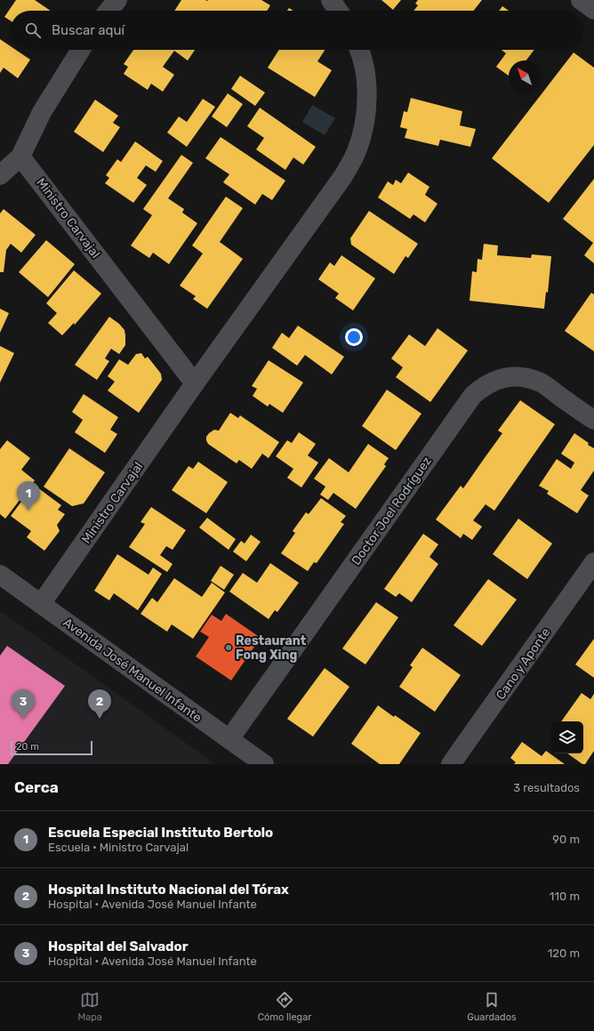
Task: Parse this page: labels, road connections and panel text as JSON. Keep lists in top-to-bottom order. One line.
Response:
{"streets":{"street":["Ministro Carvajal","Doctor Joel Rodríguez","Cano y Aponte","Avenida José Manuel Infante"]},"crossings":[["Ministro Carvajal","Avenida José Manuel Infante"],["Doctor Joel Rodríguez","Avenida José Manuel Infante"]],"places":["Restaurant Fong Xing"],"scale_bar":"20 m","north":"top left","page":{"search":"Buscar aquí","pins":["1","2","3"],"scale":"20 m","heading":["Cerca","3 resultados"],"list":[{"mark":"1","name":"Escuela Especial Instituto Bertolo","note":"Escuela · Ministro Carvajal","value":"90 m"},{"mark":"2","name":"Hospital Instituto Nacional del Tórax","note":"Hospital · Avenida José Manuel Infante","value":"110 m"},{"mark":"3","name":"Hospital del Salvador","note":"Hospital · Avenida José Manuel Infante","value":"120 m"}],"nav":["Mapa","Cómo llegar","Guardados"]}}
